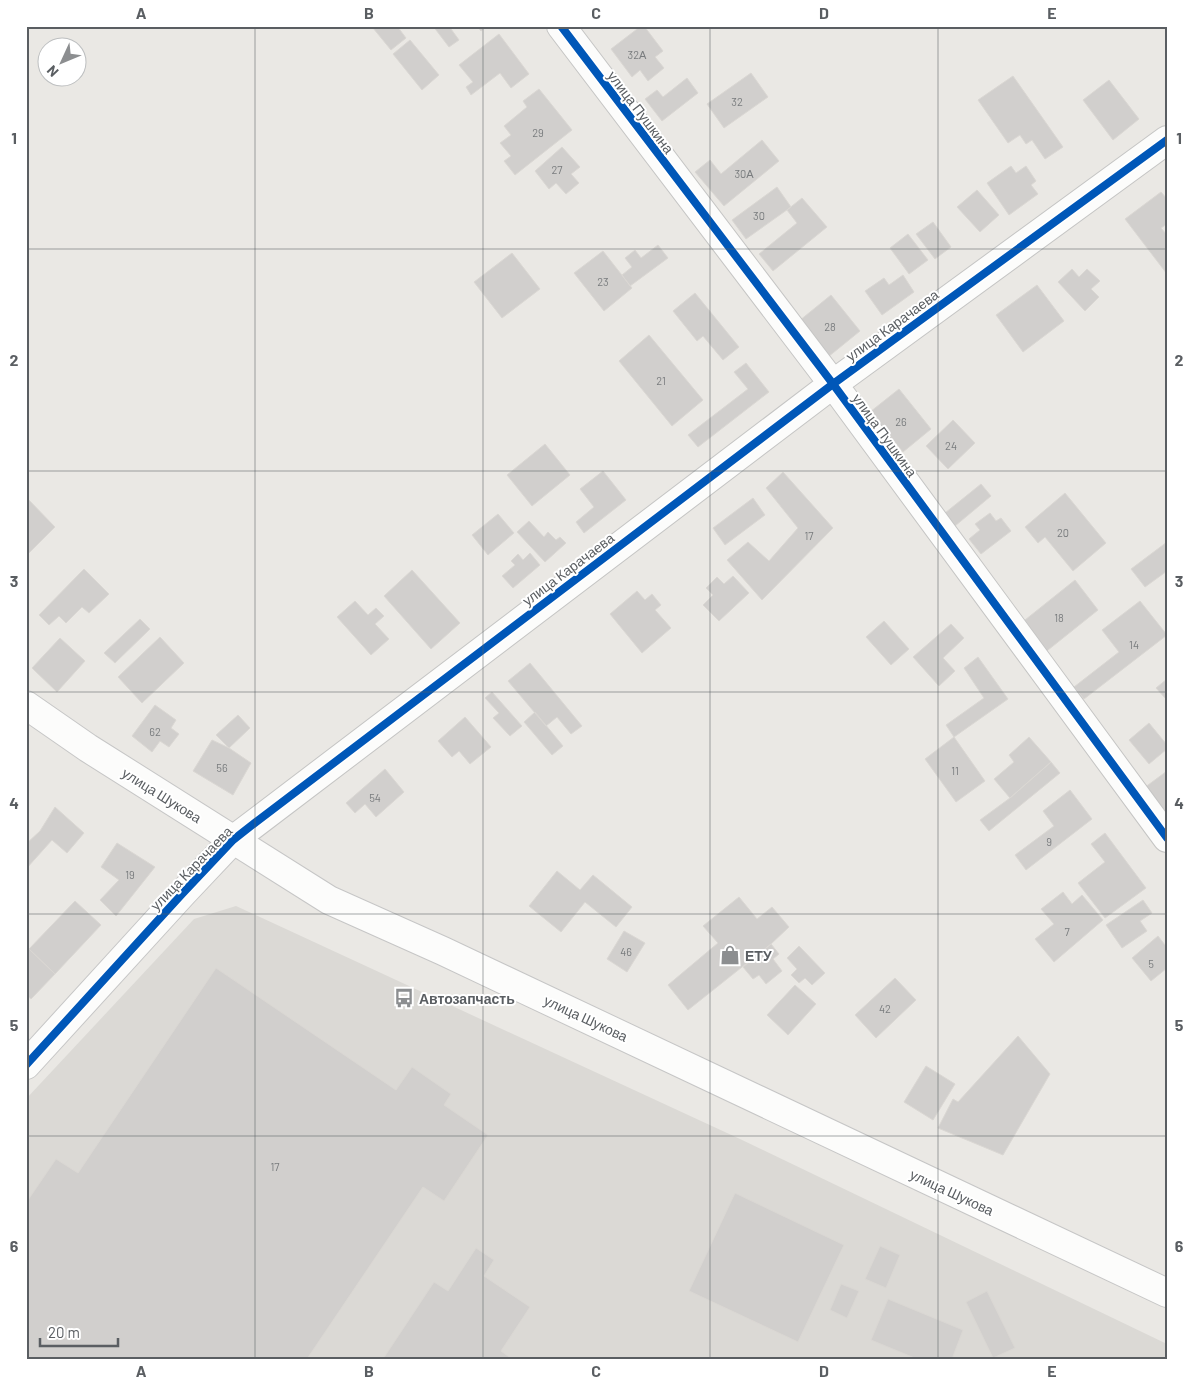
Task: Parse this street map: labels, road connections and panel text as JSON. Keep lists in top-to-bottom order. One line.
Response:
{"streets":{"street":["улица Пушкина","улица Карачаева","улица Шукова"]},"crossings":[["улица Пушкина","улица Карачаева"],["улица Карачаева","улица Шукова"]],"places":{"shop":["ЕТУ"],"bus stop":["Автозапчасть"]},"house_numbers":["32А","32","29","27","30А","30","23","28","21","26","24","20","17","18","14","62","56","11","54","9","19","7","46","5","42","17"],"scale_bar":"20 m","north":"bottom left","grid":{"columns":["A","B","C","D","E"],"rows":["1","2","3","4","5","6"]}}
